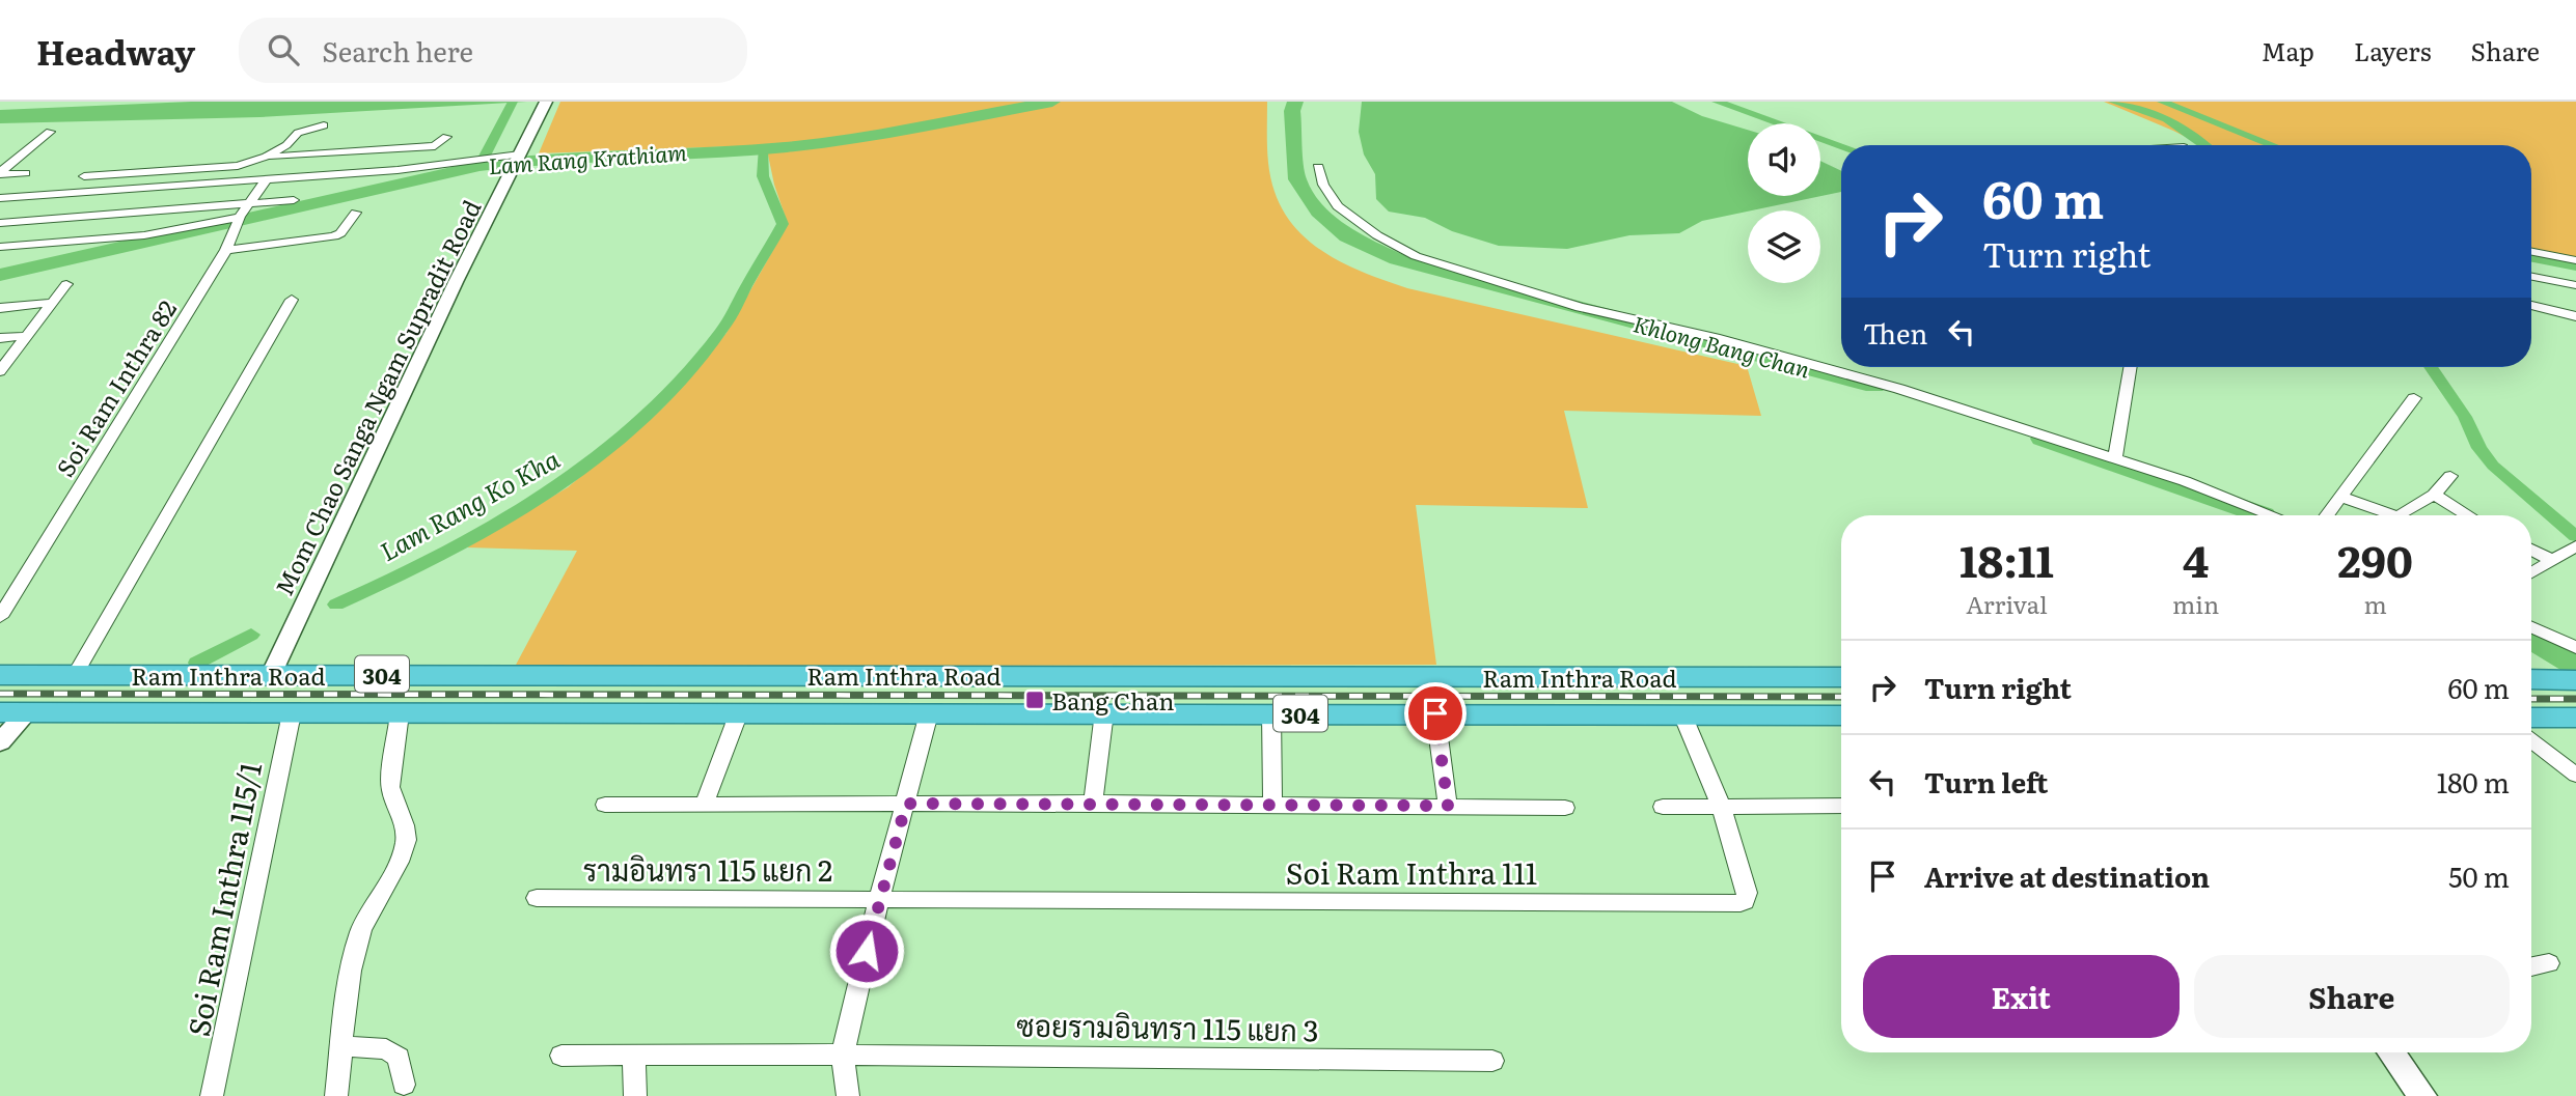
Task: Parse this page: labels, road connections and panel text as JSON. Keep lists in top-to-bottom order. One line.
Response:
{"streets":{"highway":["304","Ram Inthra Road"],"street":["Soi Ram Inthra 82","Mom Chao Sanga Ngam Supradit Road","รามอินทรา 115 แยก 2","Soi Ram Inthra 111","Soi Ram Inthra 115/1","ซอยรามอินทรา 115 แยก 3"]},"crossings":[["Mom Chao Sanga Ngam Supradit Road","Ram Inthra Road"],["Ram Inthra Road","Soi Ram Inthra 111"],["Ram Inthra Road","Soi Ram Inthra 115/1"],["รามอินทรา 115 แยก 2","Soi Ram Inthra 111"]],"water":["Lam Rang Krathiam","Khlong Bang Chan","Lam Rang Ko Kha"],"places":{"transit":["Bang Chan"]},"page":{"header":"Headway","search":"Search here","nav":["Map","Layers","Share"],"turn":["60 m","Turn right"],"then":"Then","eta":["18:11","Arrival","4","min","290","m"],"list":[{"name":"Turn right","value":"60 m"},{"name":"Turn left","value":"180 m"},{"name":"Arrive at destination","value":"50 m"}],"buttons":["Exit","Share"]}}
